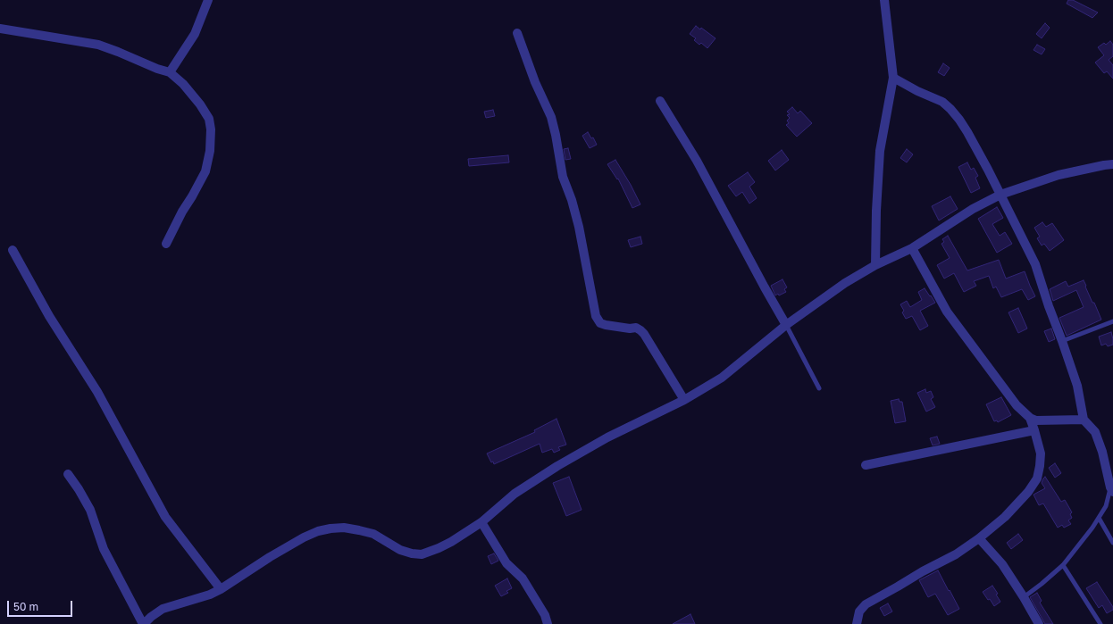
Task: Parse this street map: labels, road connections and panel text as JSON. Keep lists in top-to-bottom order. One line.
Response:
{"scale_bar":"50 m"}
